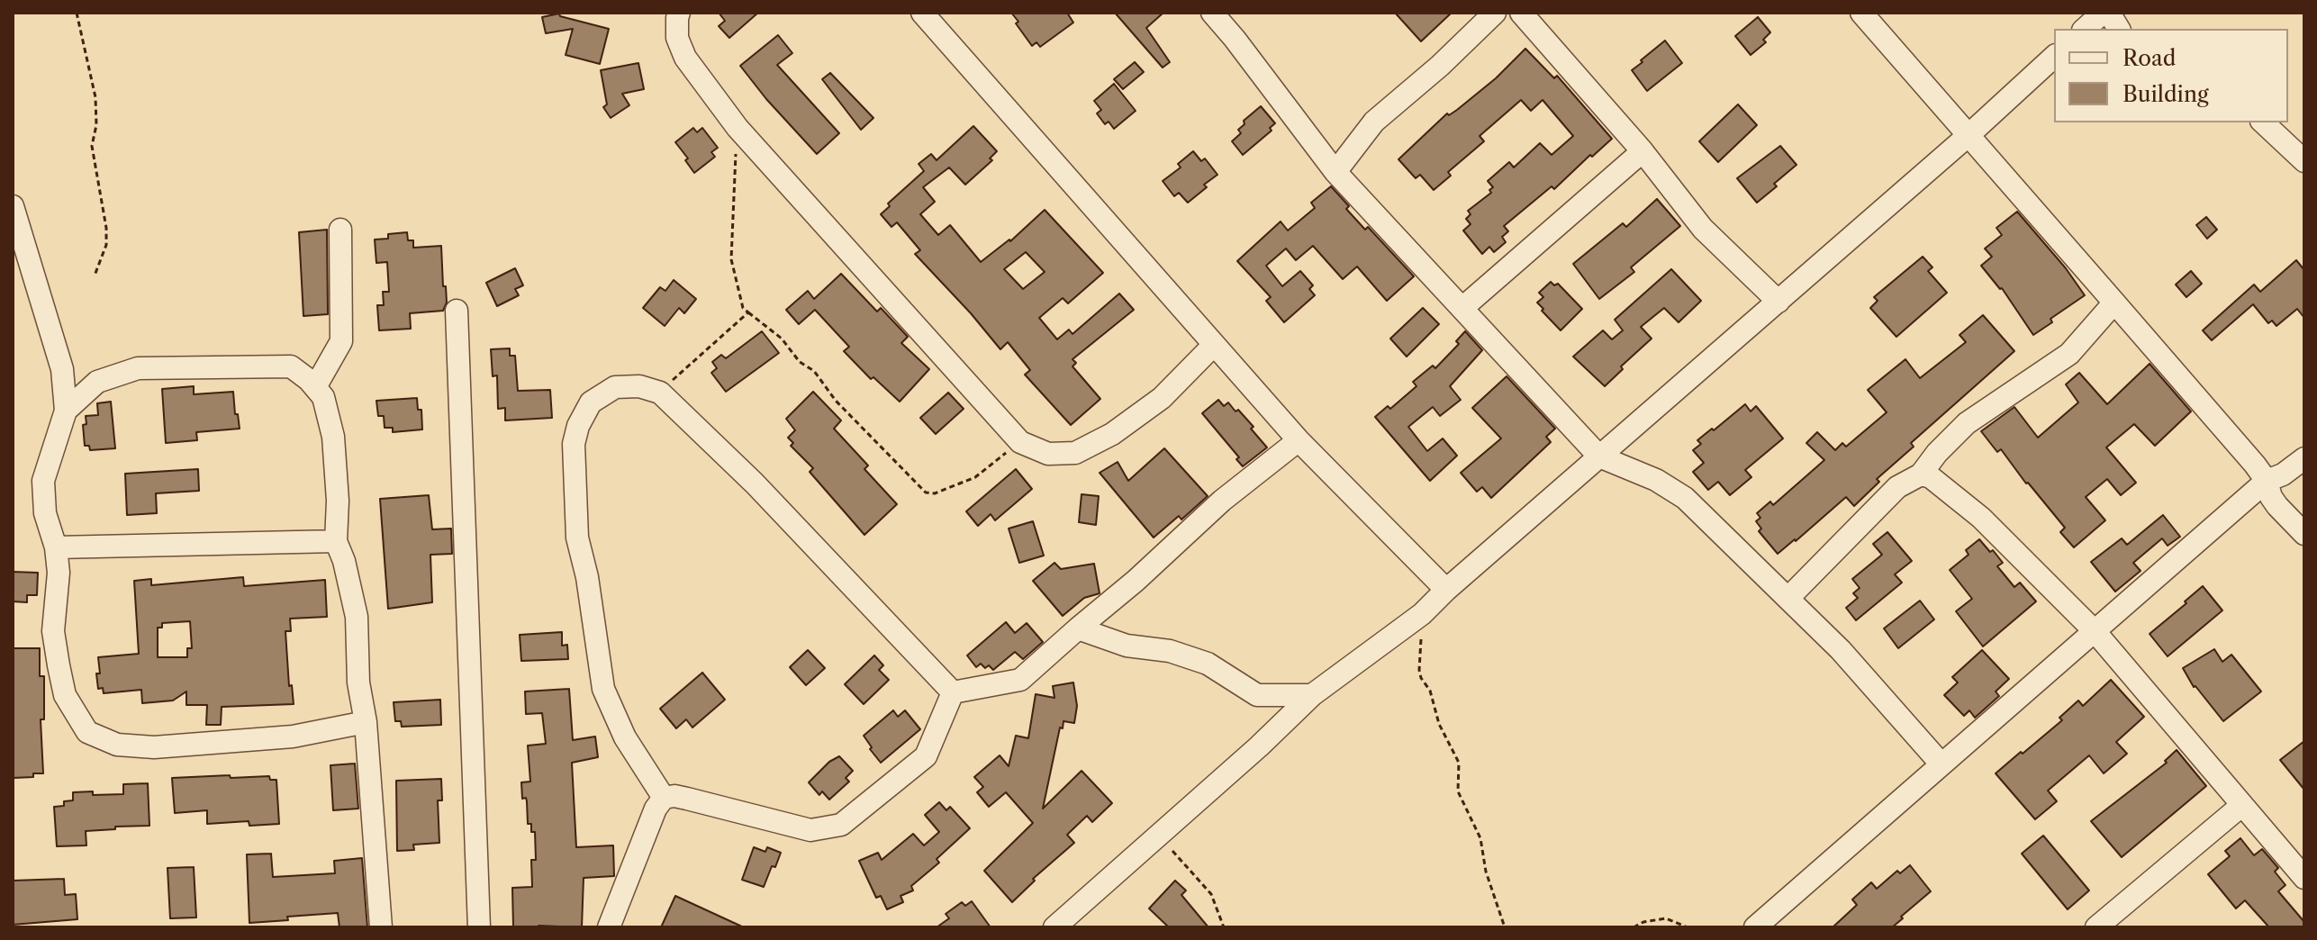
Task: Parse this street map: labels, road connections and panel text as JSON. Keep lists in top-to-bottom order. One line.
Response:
{"legend":["Road","Building"]}
